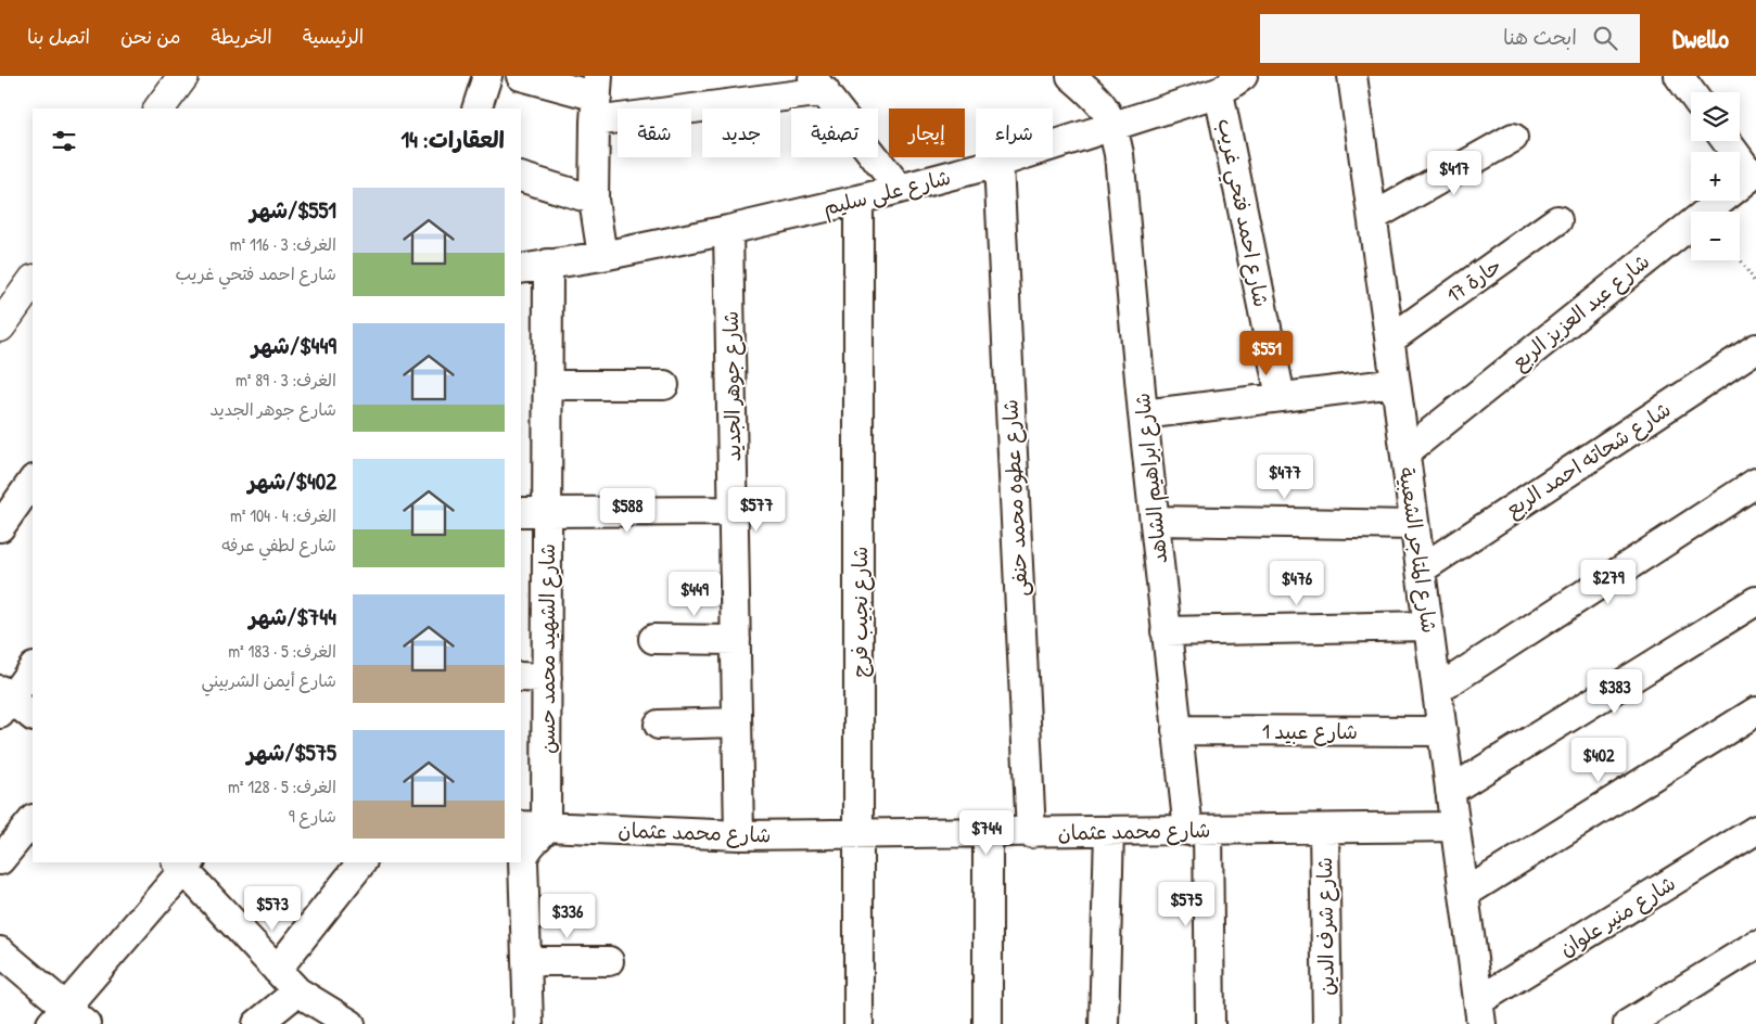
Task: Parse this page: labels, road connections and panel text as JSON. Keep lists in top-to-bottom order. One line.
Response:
{"streets":{"street":["شارع على سليم","شارع احمد فتحي غريب","حارة 17","شارع عبد العزيز الربع","شارع جوهر الجديد","شارع شحاته احمد الربع","شارع ابراهيم الشاهد","شارع عطوه محمد حنفى","شارع المتاجر الشعبية","شارع نجيب فرج","شارع الشهيد محمد حسن","شارع عبيد 1","شارع محمد عثمان","شارع منير علوان","شارع شرف الدين"]},"crossings":[["شارع على سليم","شارع احمد فتحي غريب"],["شارع على سليم","شارع جوهر الجديد"],["شارع على سليم","شارع ابراهيم الشاهد"],["شارع على سليم","شارع عطوه محمد حنفى"],["شارع على سليم","شارع نجيب فرج"],["شارع على سليم","شارع الشهيد محمد حسن"],["حارة 17","شارع المتاجر الشعبية"],["شارع عبد العزيز الربع","شارع المتاجر الشعبية"],["شارع جوهر الجديد","شارع محمد عثمان"],["شارع شحاته احمد الربع","شارع المتاجر الشعبية"],["شارع ابراهيم الشاهد","شارع عبيد 1"],["شارع ابراهيم الشاهد","شارع محمد عثمان"],["شارع عطوه محمد حنفى","شارع محمد عثمان"],["شارع المتاجر الشعبية","شارع عبيد 1"],["شارع المتاجر الشعبية","شارع محمد عثمان"],["شارع المتاجر الشعبية","شارع منير علوان"],["شارع نجيب فرج","شارع محمد عثمان"],["شارع الشهيد محمد حسن","شارع محمد عثمان"],["شارع محمد عثمان","شارع شرف الدين"]],"page":{"header":"Dwello","search":"ابحث هنا","nav":["الرئيسية","الخريطة","من نحن","اتصل بنا"],"map_buttons":["+","−"],"chip":["شراء","إيجار","تصفية","جديد","شقة"],"heading":"العقارات: 14","price":["$417","$551","$477","$577","$588","$279","$476","$449","$383","$402","$744","$575","$573","$336"],"list":[{"name":"$551/شهر","note":"الغرف: 3 · 116 m² · شارع احمد فتحي غريب"},{"name":"$449/شهر","note":"الغرف: 3 · 89 m² · شارع جوهر الجديد"},{"name":"$402/شهر","note":"الغرف: 4 · 104 m² · شارع لطفي عرفه"},{"name":"$744/شهر","note":"الغرف: 5 · 183 m² · شارع أيمن الشربيني"},{"name":"$575/شهر","note":"الغرف: 5 · 128 m² · شارع 9"}]}}
